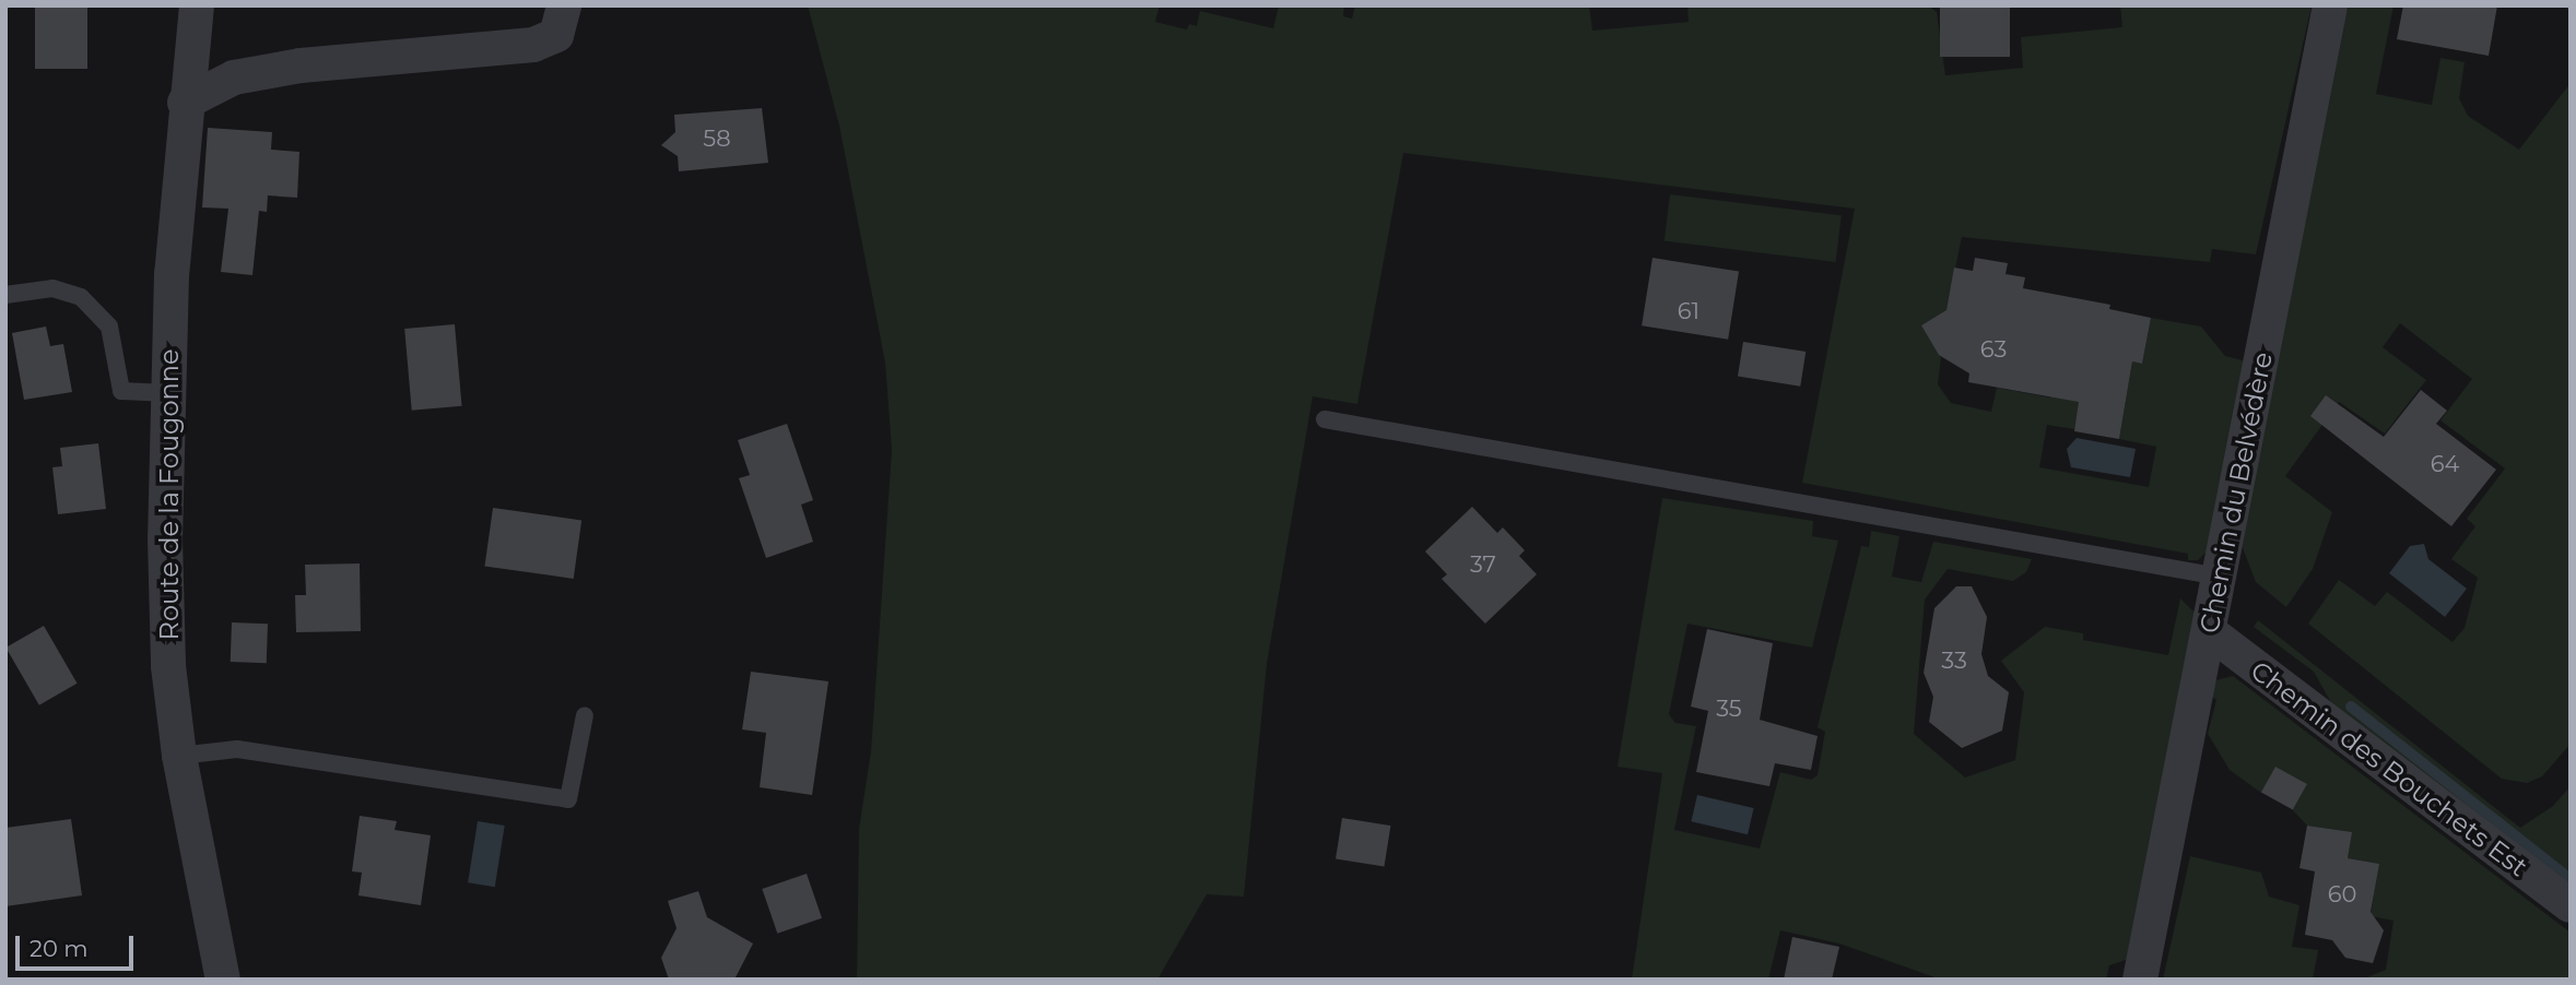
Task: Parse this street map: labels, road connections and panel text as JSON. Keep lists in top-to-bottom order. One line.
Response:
{"streets":{"street":["Chemin du Belvédère","Route de la Fougonne","Chemin des Bouchets Est"]},"crossings":[["Chemin du Belvédère","Chemin des Bouchets Est"]],"house_numbers":["58","61","63","64","37","33","35","60"],"scale_bar":"20 m"}
